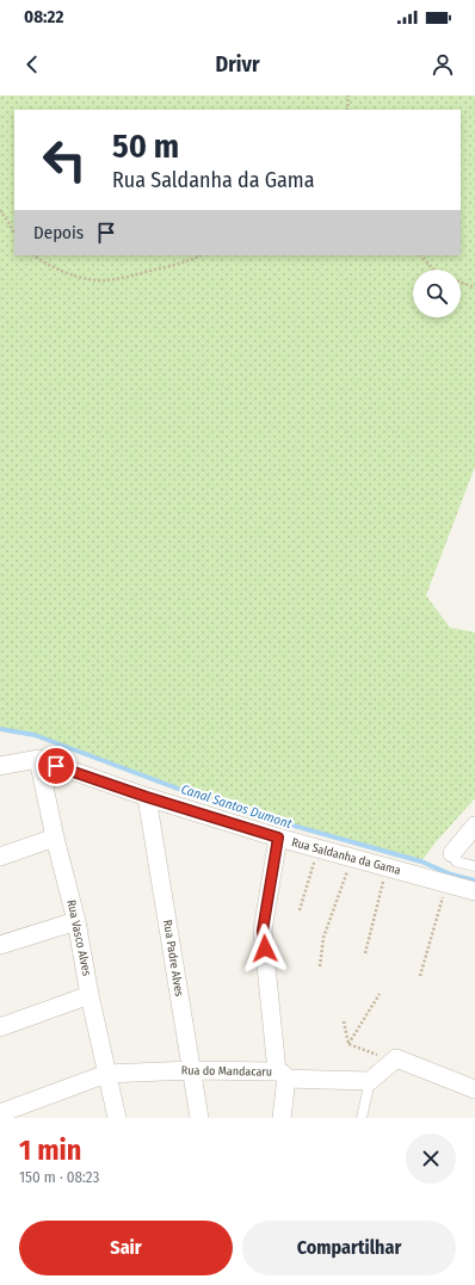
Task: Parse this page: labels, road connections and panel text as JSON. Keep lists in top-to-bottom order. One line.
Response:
{"streets":{"street":["Rua Saldanha da Gama","Rua Vasco Alves","Rua Padre Alves","Rua do Mandacaru"]},"crossings":[["Rua Saldanha da Gama","Rua Vasco Alves"],["Rua Saldanha da Gama","Rua Padre Alves"],["Rua Vasco Alves","Rua do Mandacaru"],["Rua Padre Alves","Rua do Mandacaru"]],"water":["Canal Santos Dumont"],"page":{"status":"08:22","header":"Drivr","turn":["50 m","Rua Saldanha da Gama"],"then":"Depois","heading":["1 min","150 m · 08:23"],"buttons":["Sair","Compartilhar"]}}
